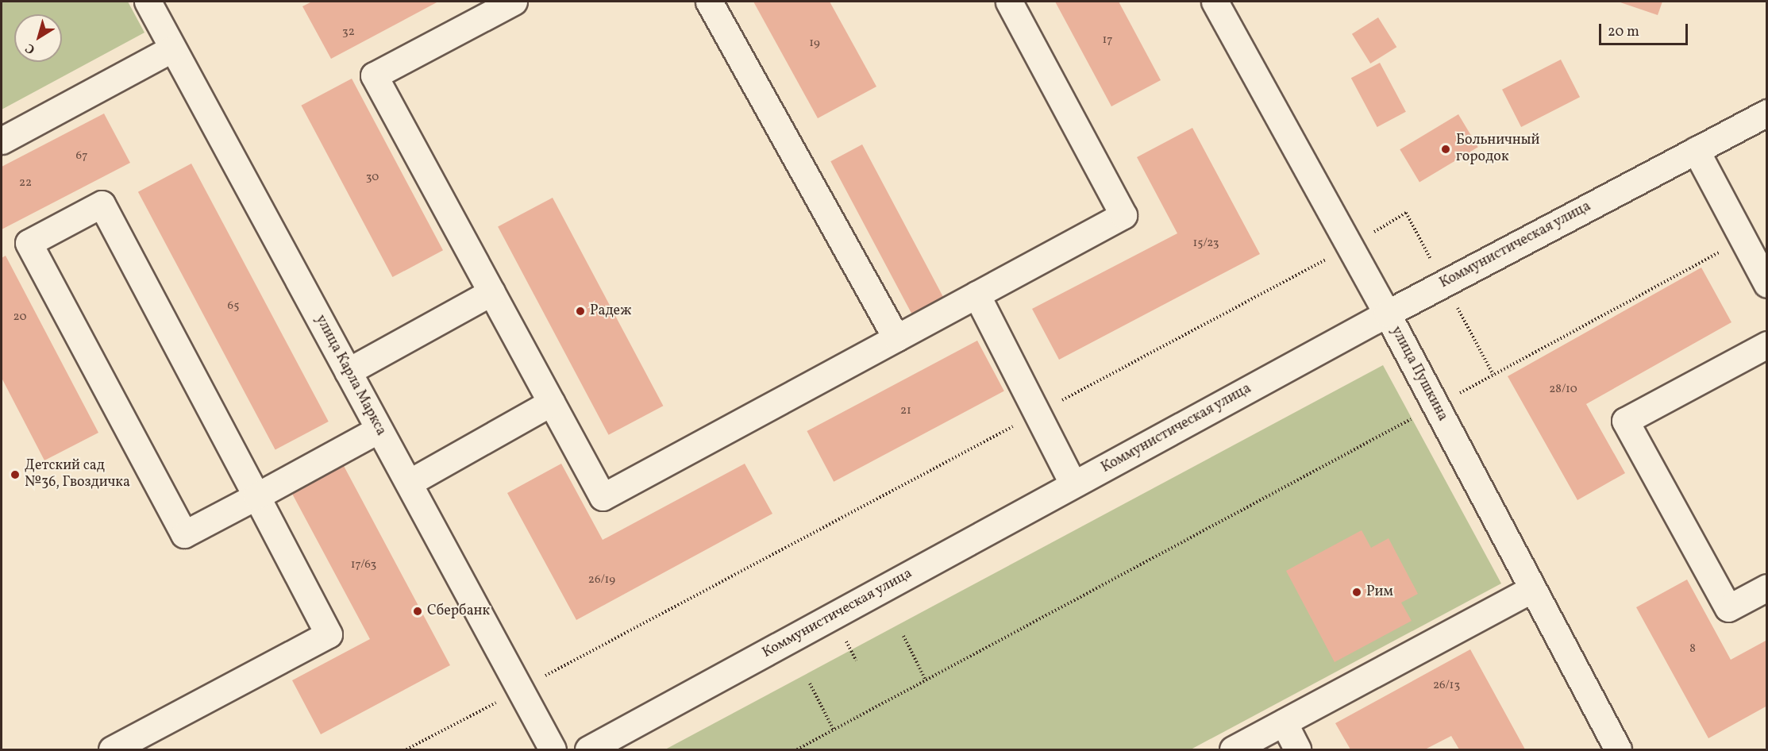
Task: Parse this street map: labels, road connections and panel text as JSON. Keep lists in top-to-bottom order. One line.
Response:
{"streets":{"street":["Коммунистическая улица","улица Пушкина","улица Карла Маркса"]},"crossings":[["Коммунистическая улица","улица Пушкина"]],"places":["Больничный городок","Радеж","Детский сад №36, Гвоздичка","Рим","Сбербанк"],"house_numbers":["32","17","19","67","30","22","15/23","65","20","28/10","21","17/63","26/19","8","26/13"],"scale_bar":"20 m","north":"bottom left"}
